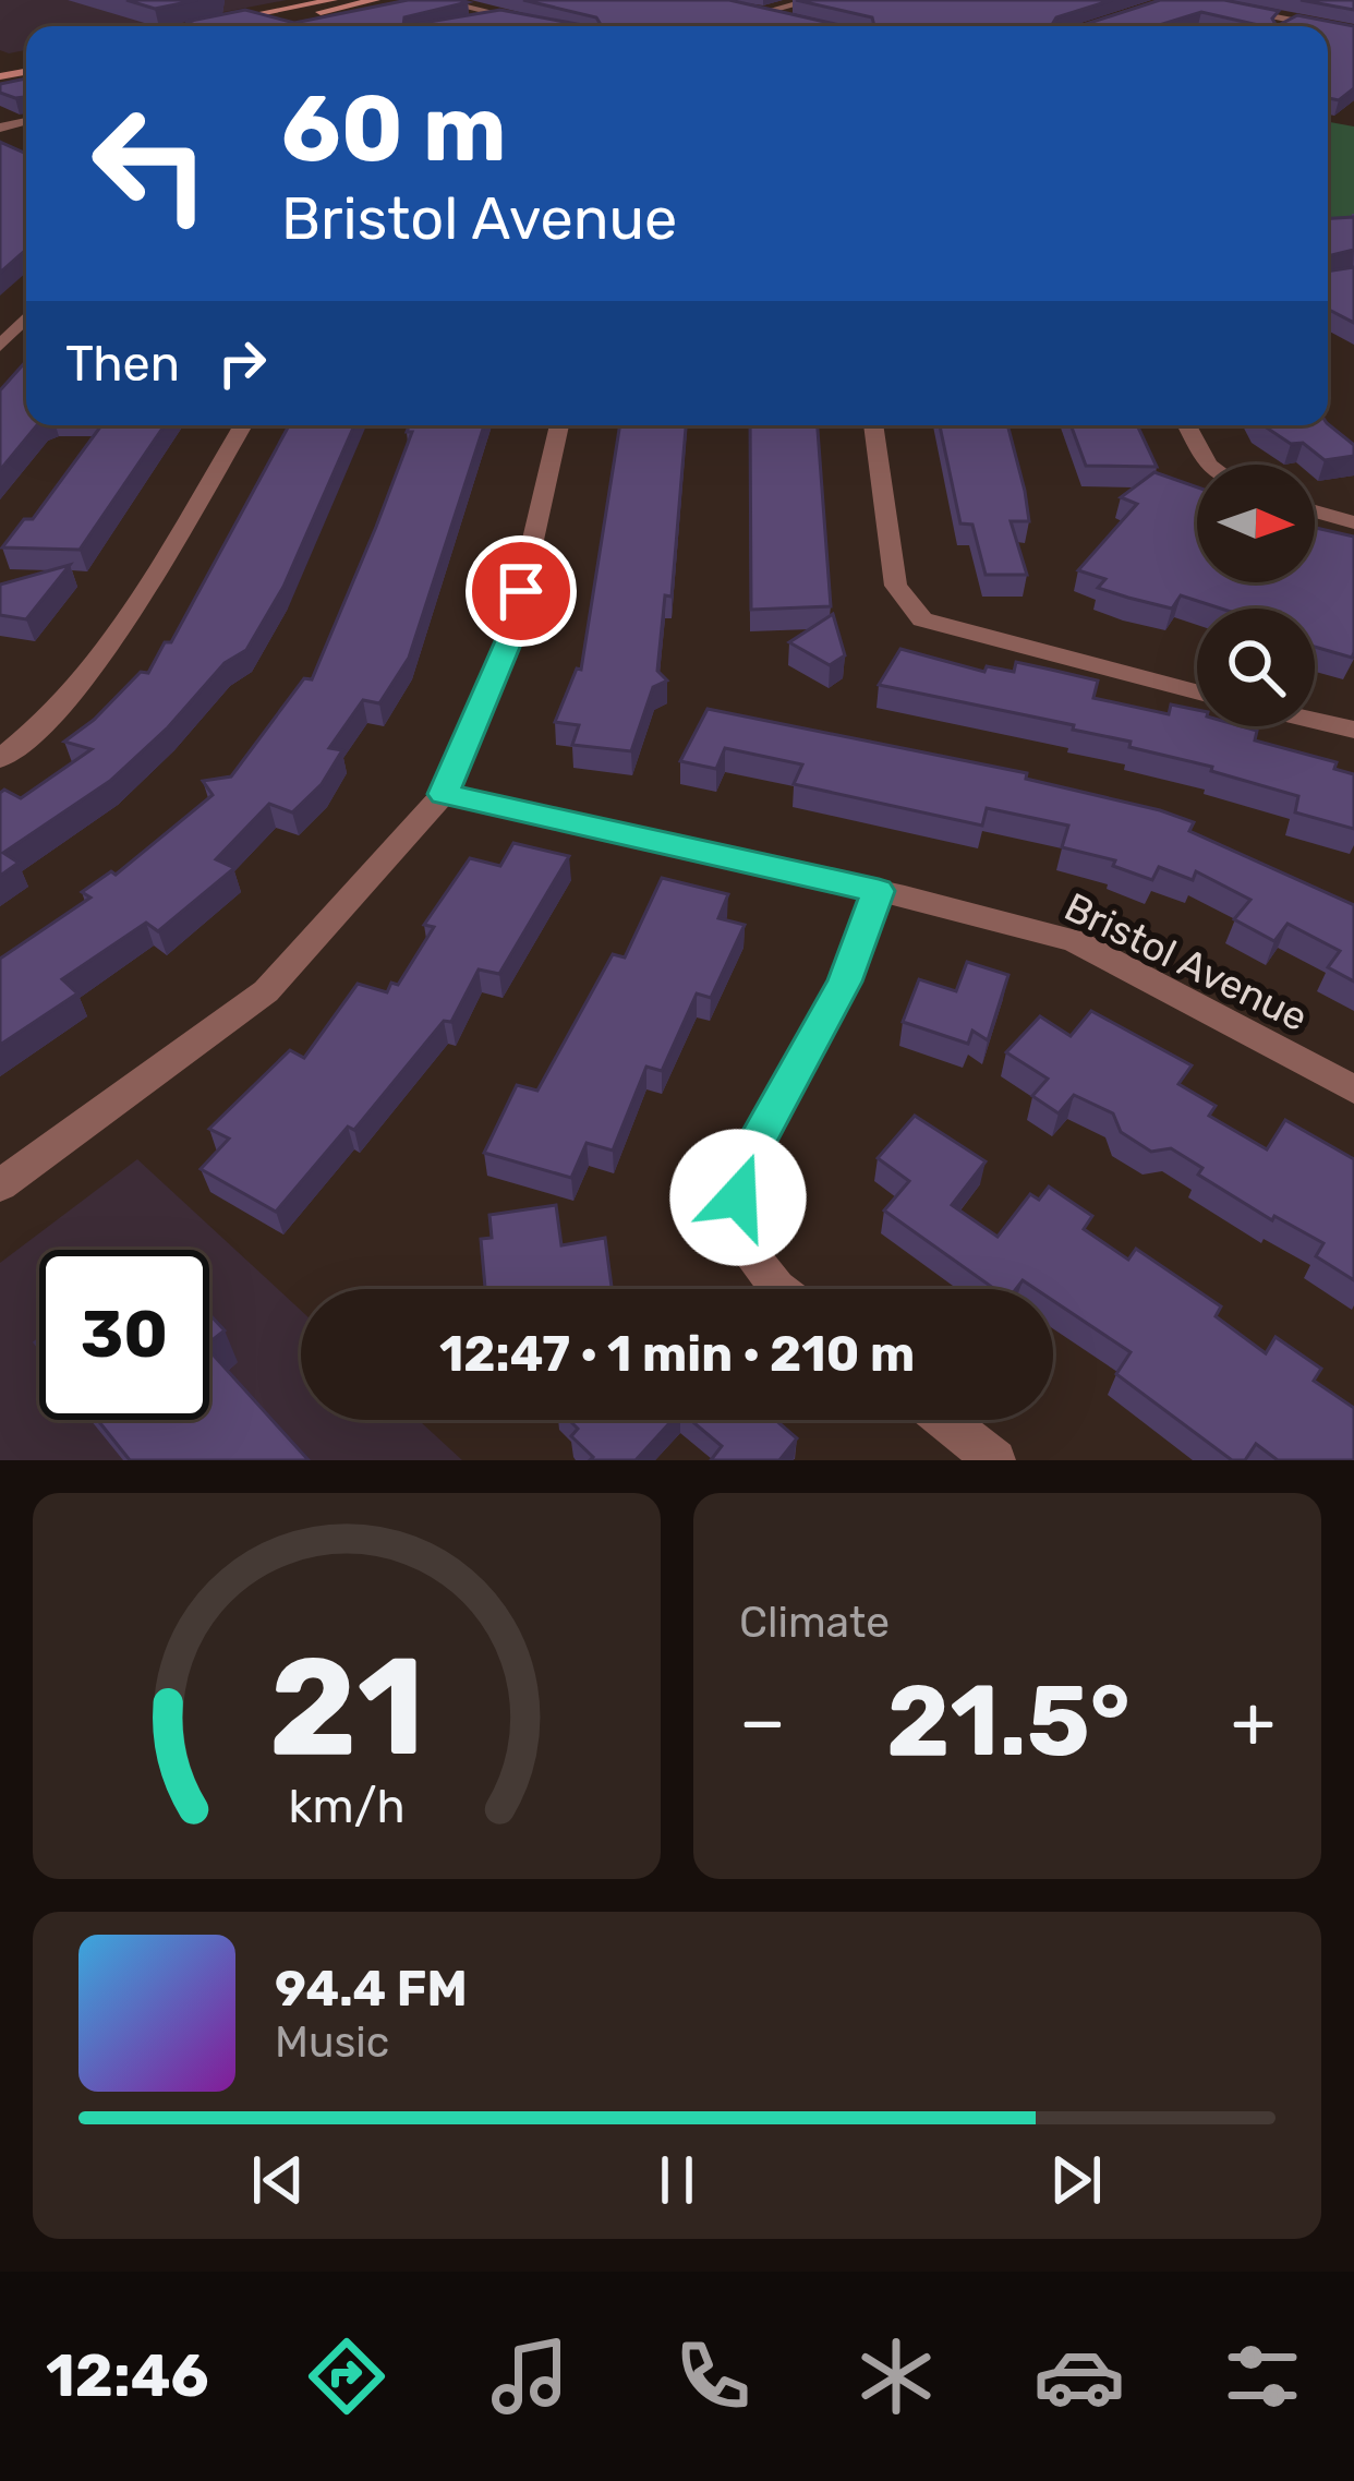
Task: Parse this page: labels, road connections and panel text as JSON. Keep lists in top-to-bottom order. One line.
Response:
{"streets":{"street":["Bristol Avenue"]},"north":"right","page":{"turn":["60 m","Bristol Avenue"],"then":"Then","limit":"30","trip":"12:47 · 1 min · 210 m","tile":"Climate","heat":["−","21.5°","+"],"song":["94.4 FM","Music"],"tabs":"12:46","gauge":["21","km/h"]}}
